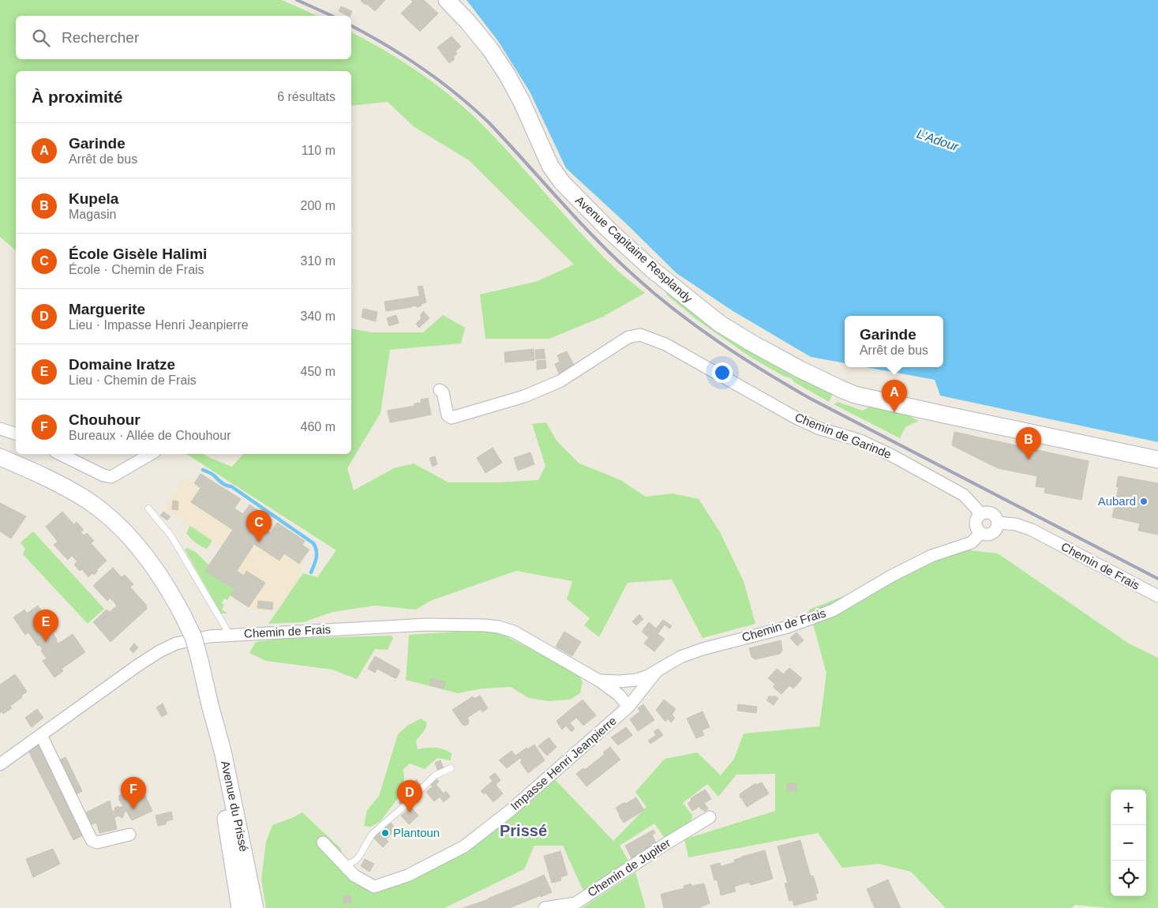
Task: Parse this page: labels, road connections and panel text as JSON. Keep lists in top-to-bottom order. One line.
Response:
{"streets":{"main road":["Avenue Capitaine Resplandy","Avenue du Prissé"],"street":["Chemin de Garinde","Chemin de Frais","Impasse Henri Jeanpierre","Chemin de Jupiter"]},"crossings":[["Chemin de Garinde","Chemin de Frais"],["Chemin de Frais","Impasse Henri Jeanpierre"]],"districts":["Prissé"],"water":["L'Adour"],"places":["Aubard","Plantoun"],"page":{"search":"Rechercher","heading":["À proximité","6 résultats"],"list":[{"mark":"A","name":"Garinde","note":"Arrêt de bus","value":"110 m"},{"mark":"B","name":"Kupela","note":"Magasin","value":"200 m"},{"mark":"C","name":"École Gisèle Halimi","note":"École · Chemin de Frais","value":"310 m"},{"mark":"D","name":"Marguerite","note":"Lieu · Impasse Henri Jeanpierre","value":"340 m"},{"mark":"E","name":"Domaine Iratze","note":"Lieu · Chemin de Frais","value":"450 m"},{"mark":"F","name":"Chouhour","note":"Bureaux · Allée de Chouhour","value":"460 m"}],"popup":["Garinde","Arrêt de bus"],"pins":["A","B","C","E","F","D"],"map_buttons":["+","−"]}}
